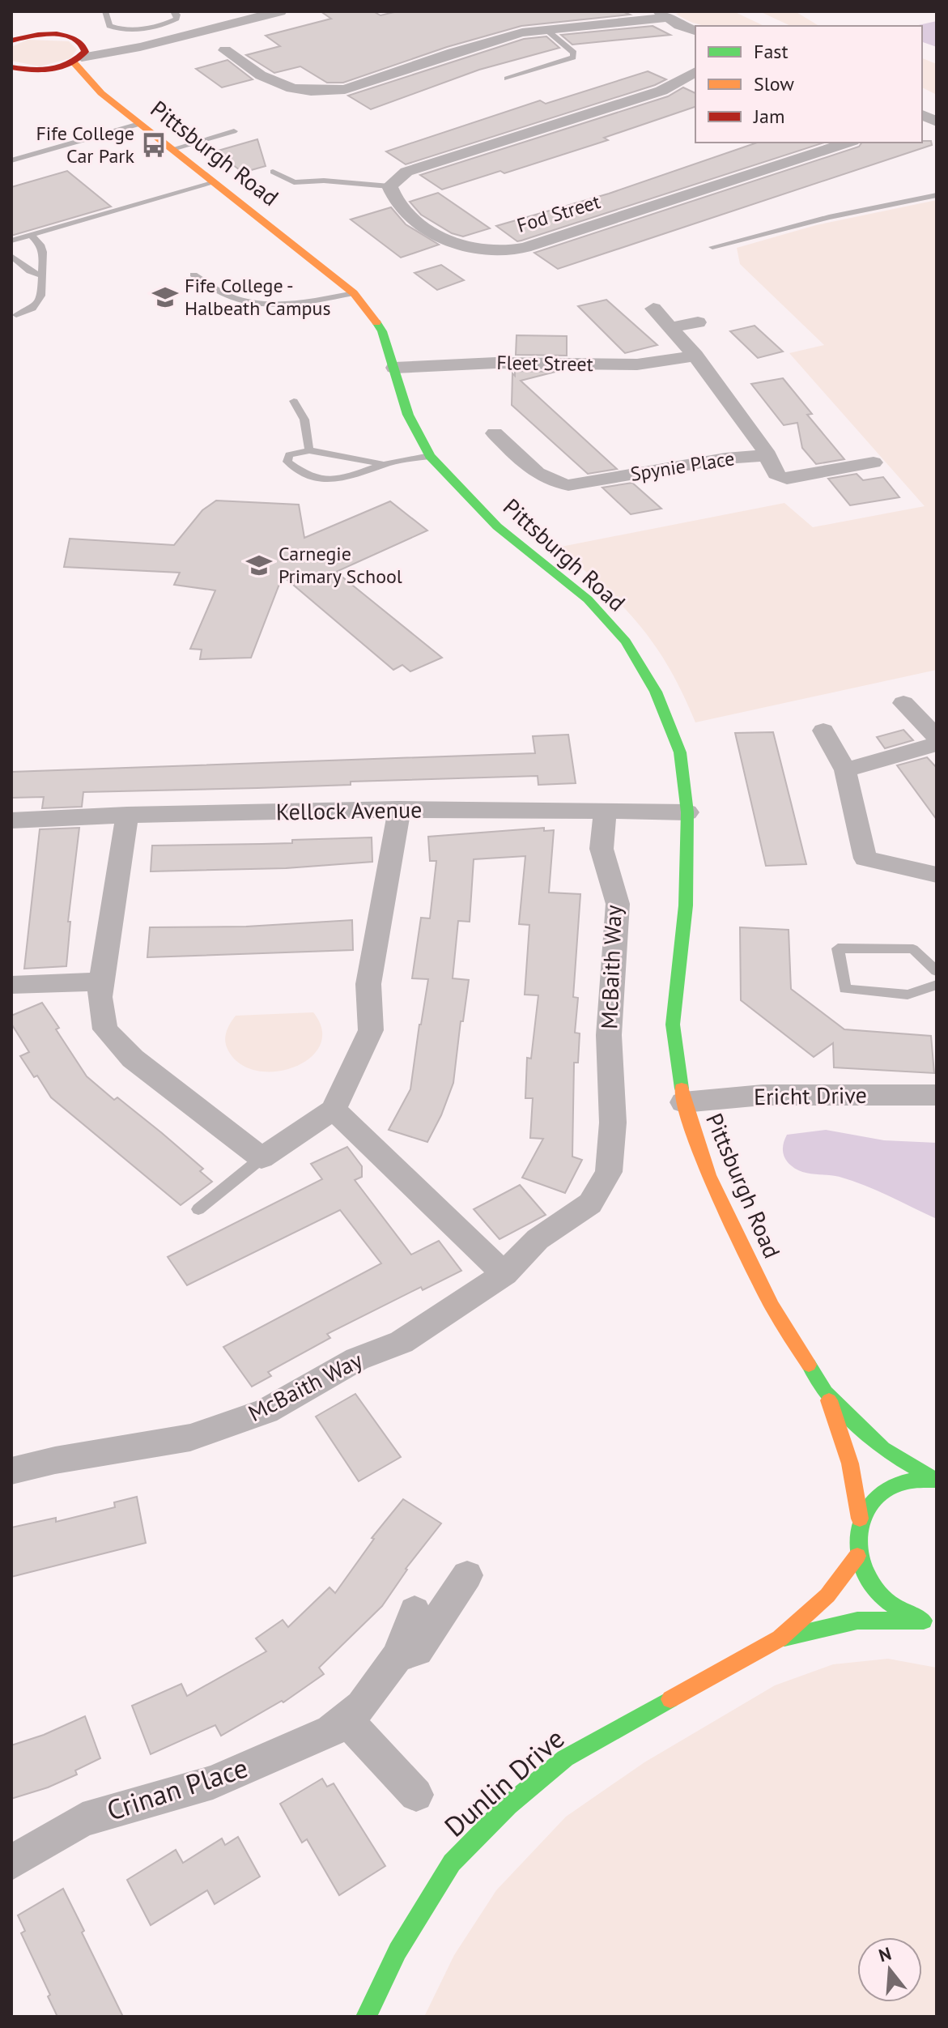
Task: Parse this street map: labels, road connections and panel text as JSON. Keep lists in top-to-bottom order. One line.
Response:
{"streets":{"street":["Pittsburgh Road","Fod Street","Fleet Street","Spynie Place","Kellock Avenue","McBaith Way","Ericht Drive","Dunlin Drive","Crinan Place"]},"crossings":[["Pittsburgh Road","Fleet Street"],["Pittsburgh Road","Kellock Avenue"],["Pittsburgh Road","Ericht Drive"],["Pittsburgh Road","Dunlin Drive"],["Kellock Avenue","McBaith Way"]],"places":{"bus stop":["Fife College Car Park"],"school or university":["Fife College - Halbeath Campus","Carnegie Primary School"]},"legend":["Fast","Slow","Jam"],"north":"top"}
